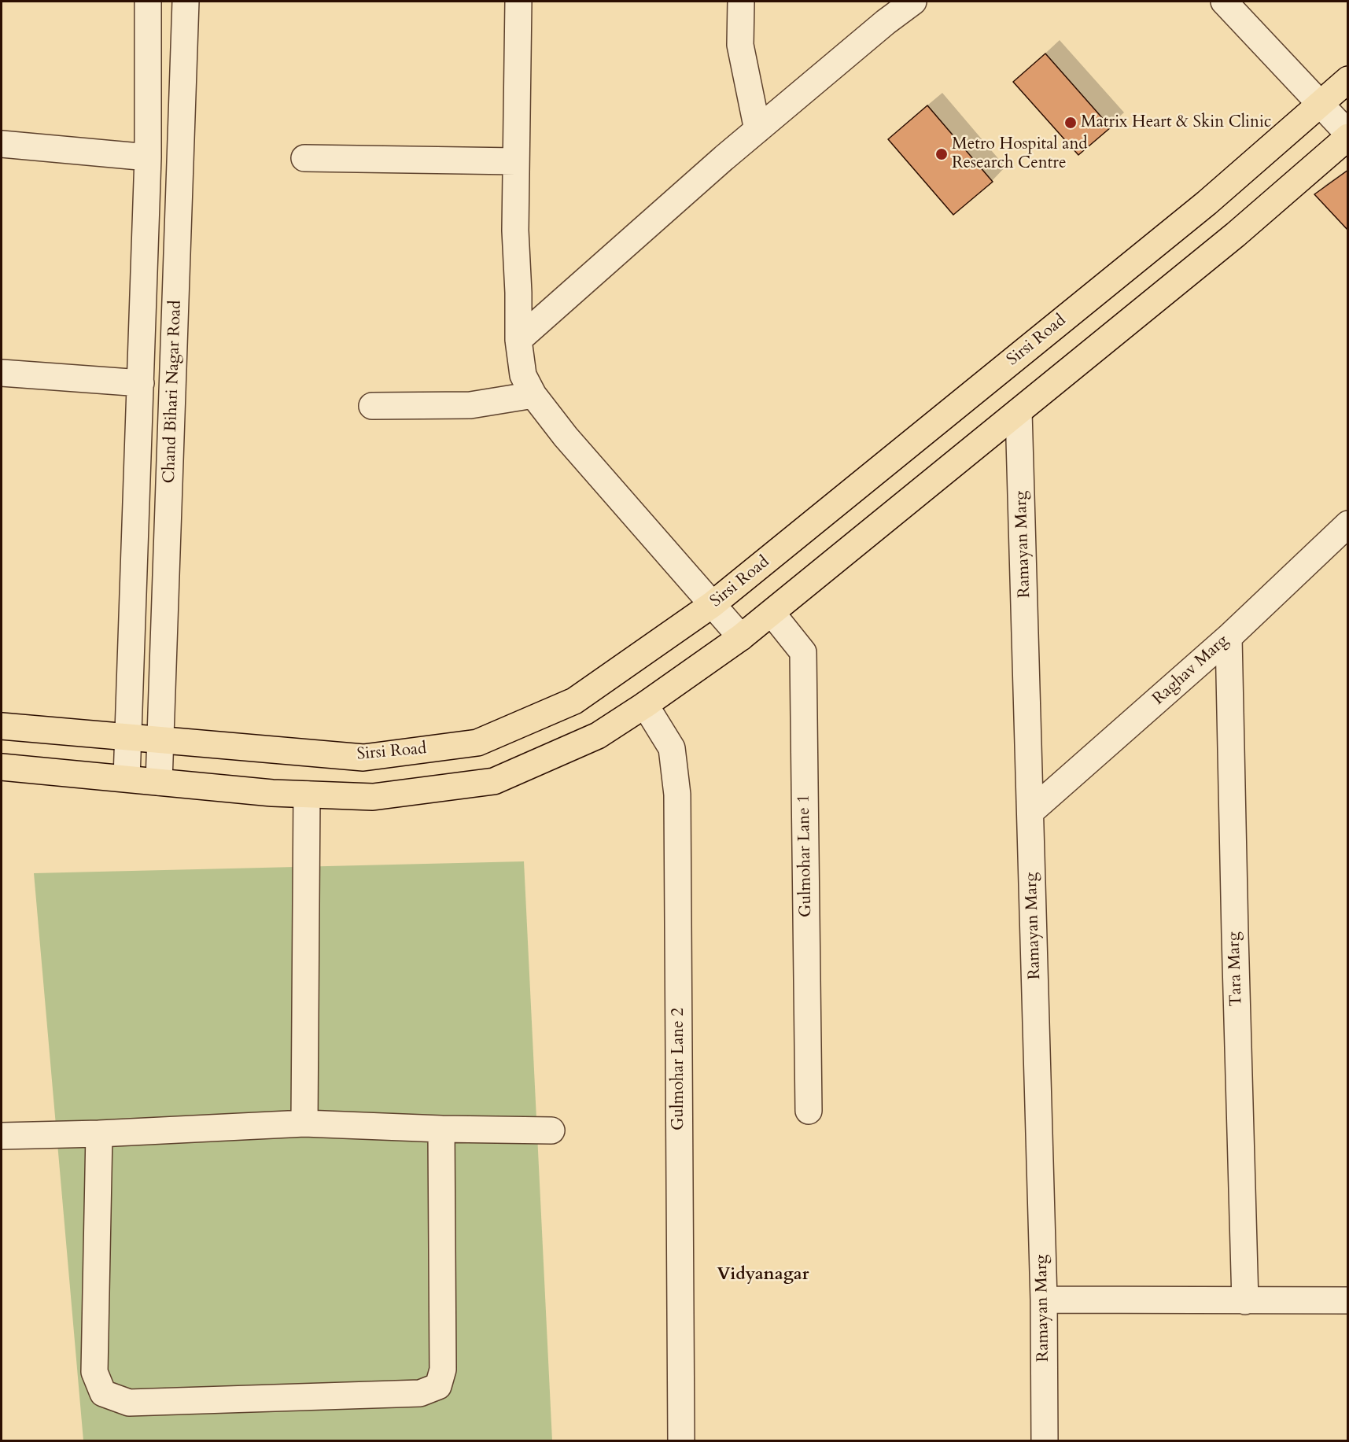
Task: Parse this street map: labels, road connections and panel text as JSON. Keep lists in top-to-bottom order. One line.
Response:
{"streets":{"main road":["Sirsi Road"],"street":["Chand Bihari Nagar Road","Ramayan Marg","Raghav Marg","Gulmohar Lane 1","Tara Marg","Gulmohar Lane 2"]},"crossings":[["Sirsi Road","Chand Bihari Nagar Road"],["Ramayan Marg","Raghav Marg"],["Raghav Marg","Tara Marg"]],"districts":["Vidyanagar"],"places":["Matrix Heart & Skin Clinic","Metro Hospital and Research Centre"]}
